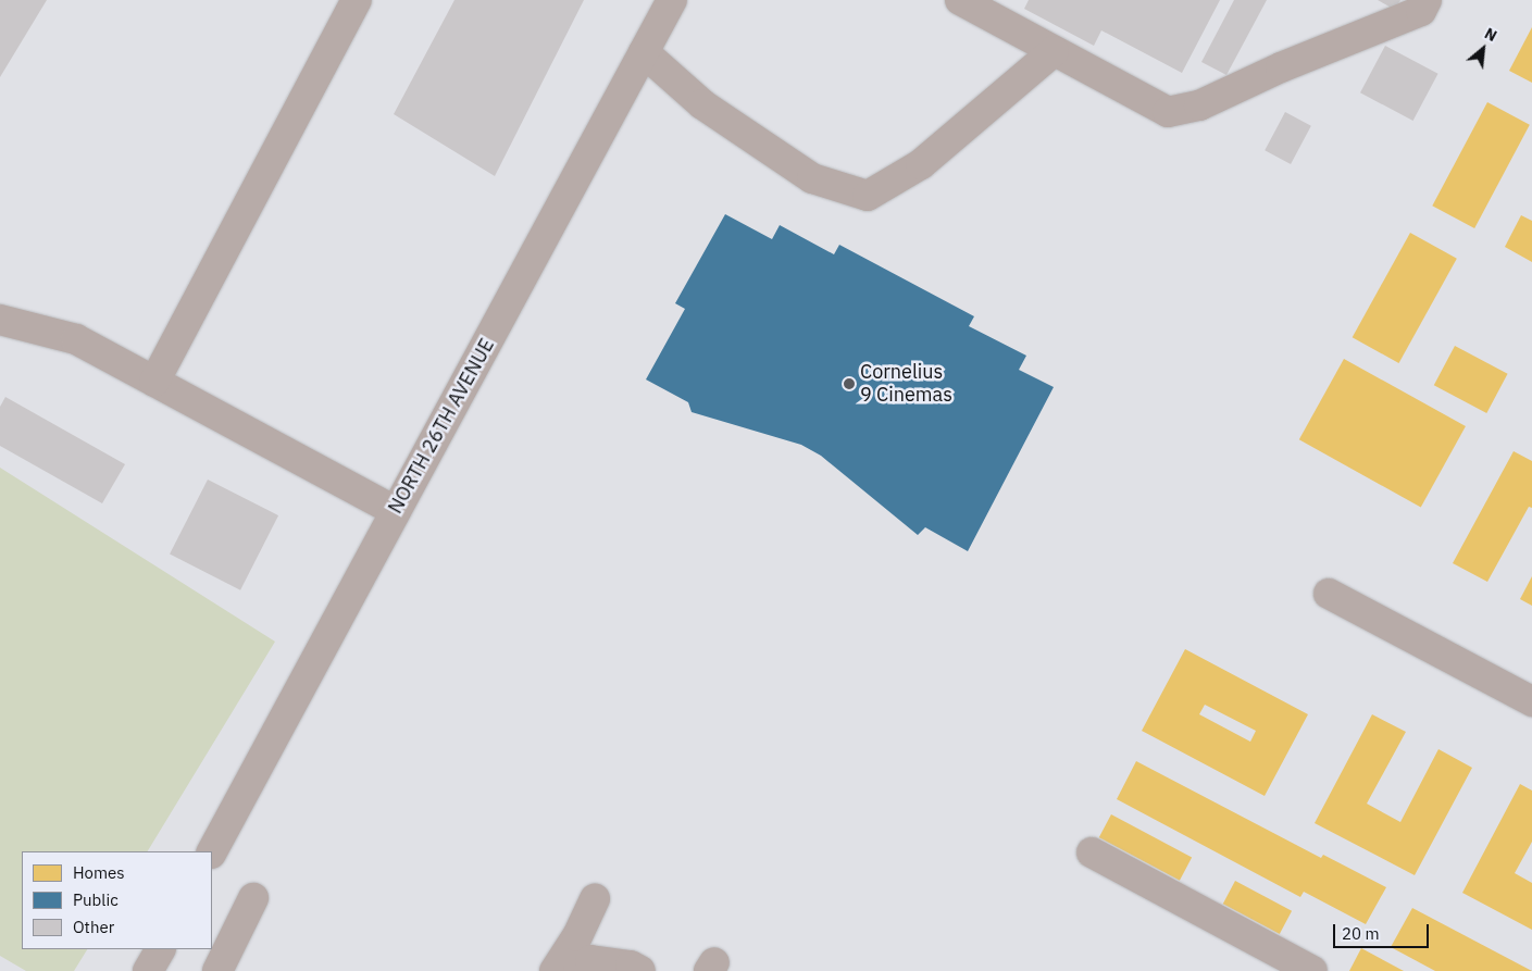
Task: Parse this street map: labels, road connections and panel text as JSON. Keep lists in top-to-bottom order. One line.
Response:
{"streets":{"street":["NORTH 26TH AVENUE"]},"places":["Cornelius 9 Cinemas"],"legend":["Homes","Public","Other"],"scale_bar":"20 m","north":"top right"}
